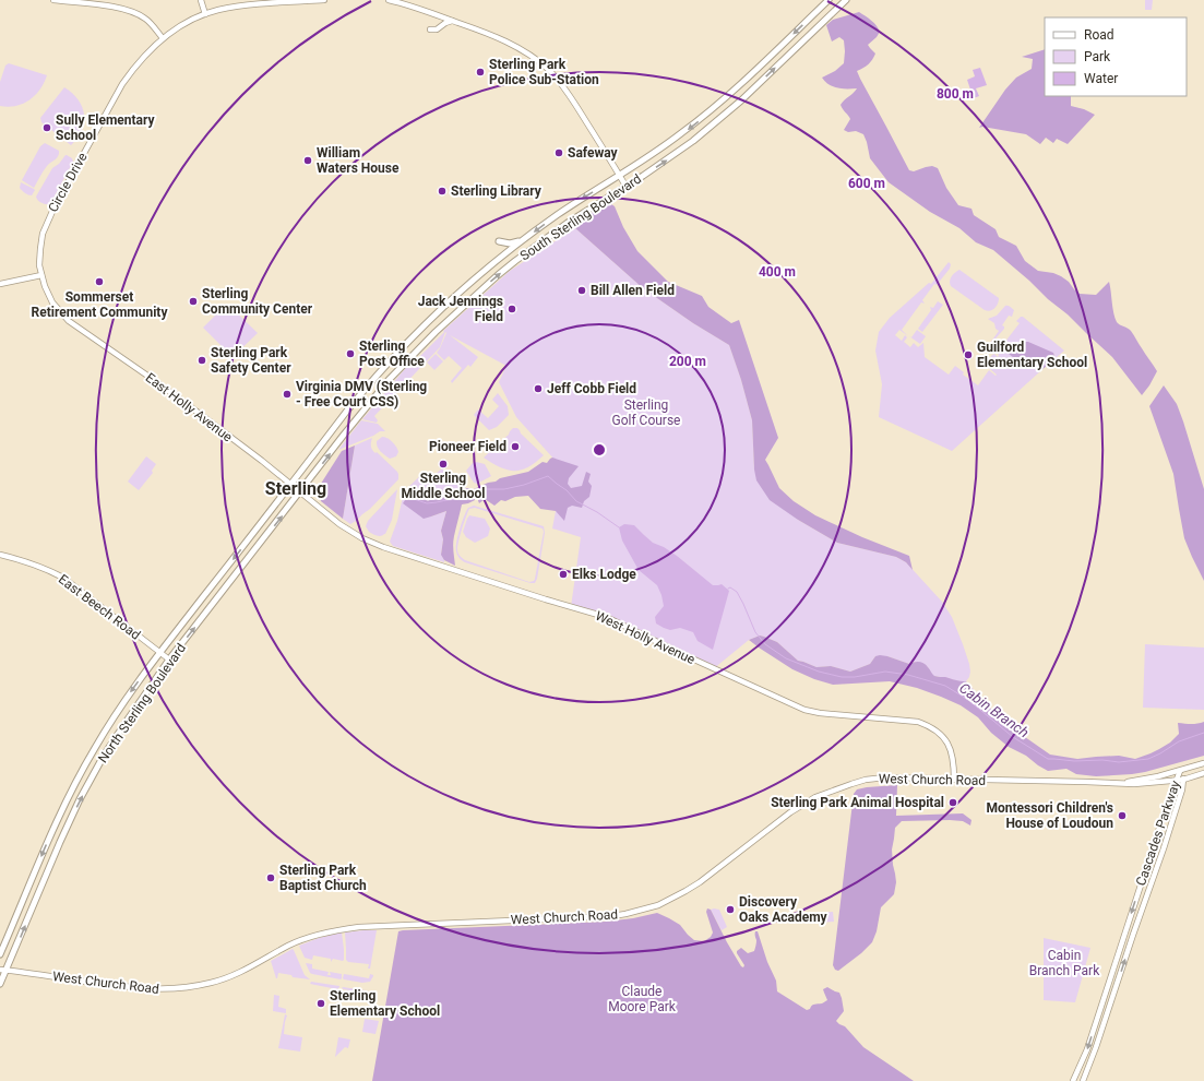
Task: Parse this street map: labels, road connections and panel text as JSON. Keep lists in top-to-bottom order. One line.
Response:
{"streets":{"main road":["Circle Drive","South Sterling Boulevard","East Holly Avenue","East Beech Road","West Holly Avenue","North Sterling Boulevard","West Church Road","Cascades Parkway"]},"crossings":[["Circle Drive","East Holly Avenue"],["South Sterling Boulevard","East Holly Avenue"],["South Sterling Boulevard","West Holly Avenue"],["South Sterling Boulevard","North Sterling Boulevard"],["East Holly Avenue","West Holly Avenue"],["East Holly Avenue","North Sterling Boulevard"],["East Beech Road","North Sterling Boulevard"],["West Holly Avenue","North Sterling Boulevard"],["West Holly Avenue","West Church Road"],["North Sterling Boulevard","West Church Road"],["West Church Road","Cascades Parkway"]],"districts":["Sterling"],"water":["Cabin Branch"],"parks":["Sterling Golf Course","Cabin Branch Park","Claude Moore Park"],"places":["Sterling Park Police Sub-Station","Sully Elementary School","Safeway","William Waters House","Sterling Library","Sommerset Retirement Community","Bill Allen Field","Sterling Community Center","Jack Jennings Field","Sterling Post Office","Guilford Elementary School","Sterling Park Safety Center","Jeff Cobb Field","Virginia DMV (Sterling - Free Court CSS)","Pioneer Field","Sterling Middle School","Elks Lodge","Sterling Park Animal Hospital","Montessori Children's House of Loudoun","Sterling Park Baptist Church","Discovery Oaks Academy","Sterling Elementary School"],"legend":["Road","Park","Water"],"rings":["800 m","600 m","400 m","200 m"]}
